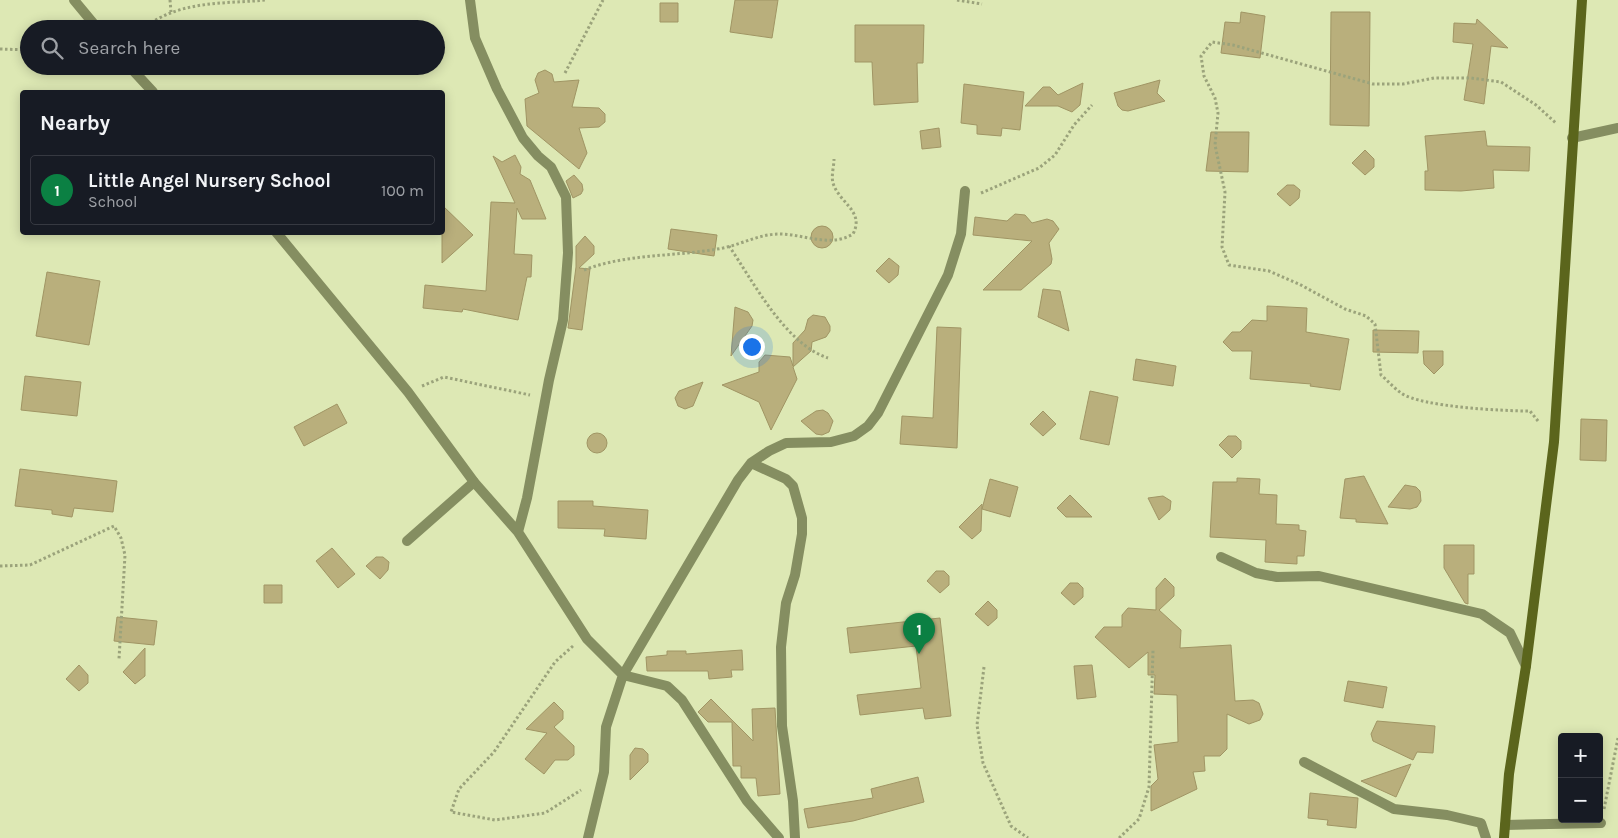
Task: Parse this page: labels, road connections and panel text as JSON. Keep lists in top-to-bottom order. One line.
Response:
{"page":{"search":"Search here","heading":"Nearby","list":[{"mark":"1","name":"Little Angel Nursery School","note":"School","value":"100 m"}],"pins":"1","map_buttons":["+","−"]}}
